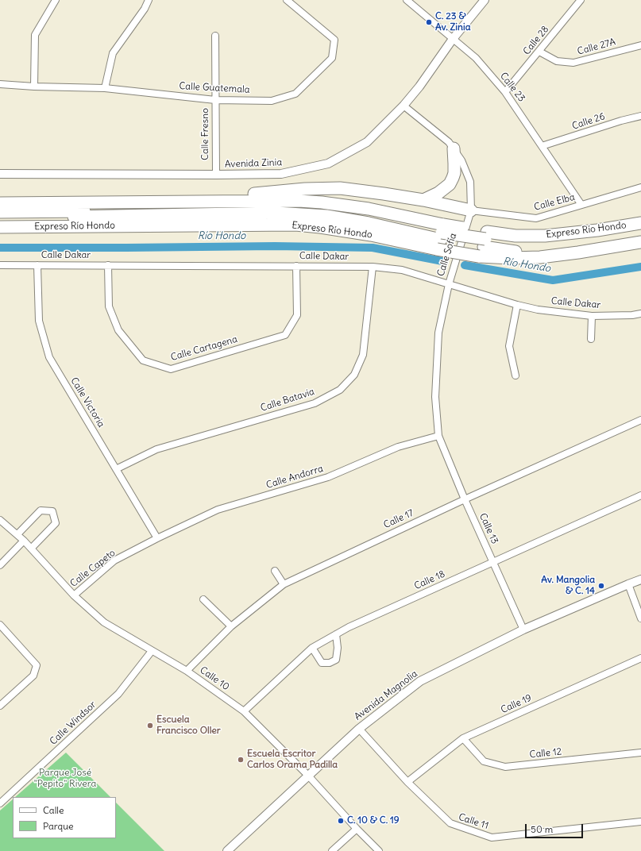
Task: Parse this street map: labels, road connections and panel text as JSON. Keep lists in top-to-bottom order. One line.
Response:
{"streets":{"highway":["Expreso Río Hondo"],"street":["Calle 28","Calle 27A","Calle 23","Calle Guatemala","Calle 26","Calle Fresno","Avenida Zinia","Calle Elba","Calle Sofía","Calle Dakar","Calle Cartagena","Calle Batavia","Calle Victoria","Calle Andorra","Calle 17","Calle 13","Calle Capeto","Calle 18","Calle 10","Avenida Magnolia","Calle 19","Calle Windsor","Calle 12","Calle 11"]},"crossings":[["Calle 28","Calle 27A"],["Calle 28","Calle 23"],["Calle 23","Calle 26"],["Calle 23","Avenida Zinia"],["Calle 23","Calle Elba"],["Calle Guatemala","Calle Fresno"],["Calle Fresno","Avenida Zinia"],["Avenida Zinia","Calle Sofía"],["Calle Elba","Calle Sofía"],["Calle Sofía","Calle Dakar"],["Calle Sofía","Calle Andorra"],["Calle Sofía","Calle 13"],["Calle Dakar","Calle Cartagena"],["Calle Dakar","Calle Batavia"],["Calle Dakar","Calle Victoria"],["Calle Batavia","Calle Victoria"],["Calle Victoria","Calle Andorra"],["Calle Victoria","Calle Capeto"],["Calle Andorra","Calle 13"],["Calle Andorra","Calle Capeto"],["Calle 17","Calle 13"],["Calle 17","Calle 10"],["Calle 13","Calle 18"],["Calle 13","Avenida Magnolia"],["Calle Capeto","Calle 10"],["Calle 18","Calle 10"],["Calle 10","Avenida Magnolia"],["Calle 10","Calle Windsor"],["Avenida Magnolia","Calle 11"],["Calle 19","Calle 12"],["Calle 19","Calle 11"]],"water":["Río Hondo"],"parks":["Parque José \"Pepito\" Rivera"],"places":["C. 23 & Av. Zinia","Av. Mangolia & C. 14","Escuela Francisco Oller","Escuela Escritor Carlos Orama Padilla","C. 10 & C. 19"],"legend":["Calle","Parque"],"scale_bar":"50 m"}
